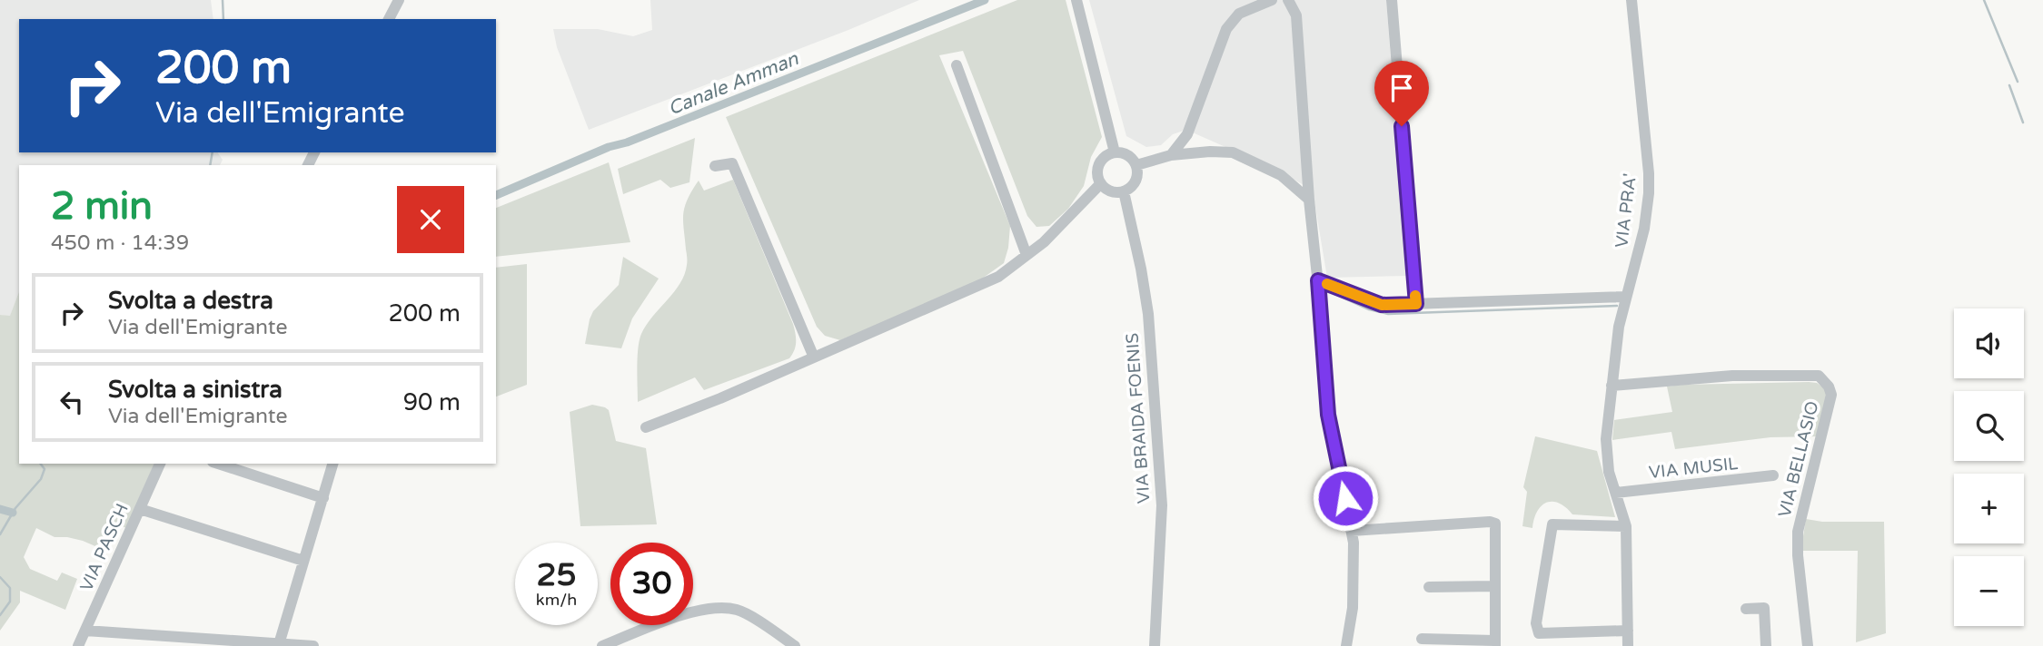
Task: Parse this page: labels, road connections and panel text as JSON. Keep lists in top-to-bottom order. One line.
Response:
{"streets":{"street":["VIA PRA'","VIA BRAIDA FOENIS","VIA BELLASIO","VIA MUSIL","VIA PASCH"]},"crossings":[["VIA PRA'","VIA BELLASIO"]],"water":["Canale Amman"],"page":{"turn":["200 m","Via dell'Emigrante"],"heading":["2 min","450 m · 14:39"],"list":[{"name":"Svolta a destra","note":"Via dell'Emigrante","value":"200 m"},{"name":"Svolta a sinistra","note":"Via dell'Emigrante","value":"90 m"}],"map_buttons":["+","−"],"speed":"25 km/h","limit":"30"}}
